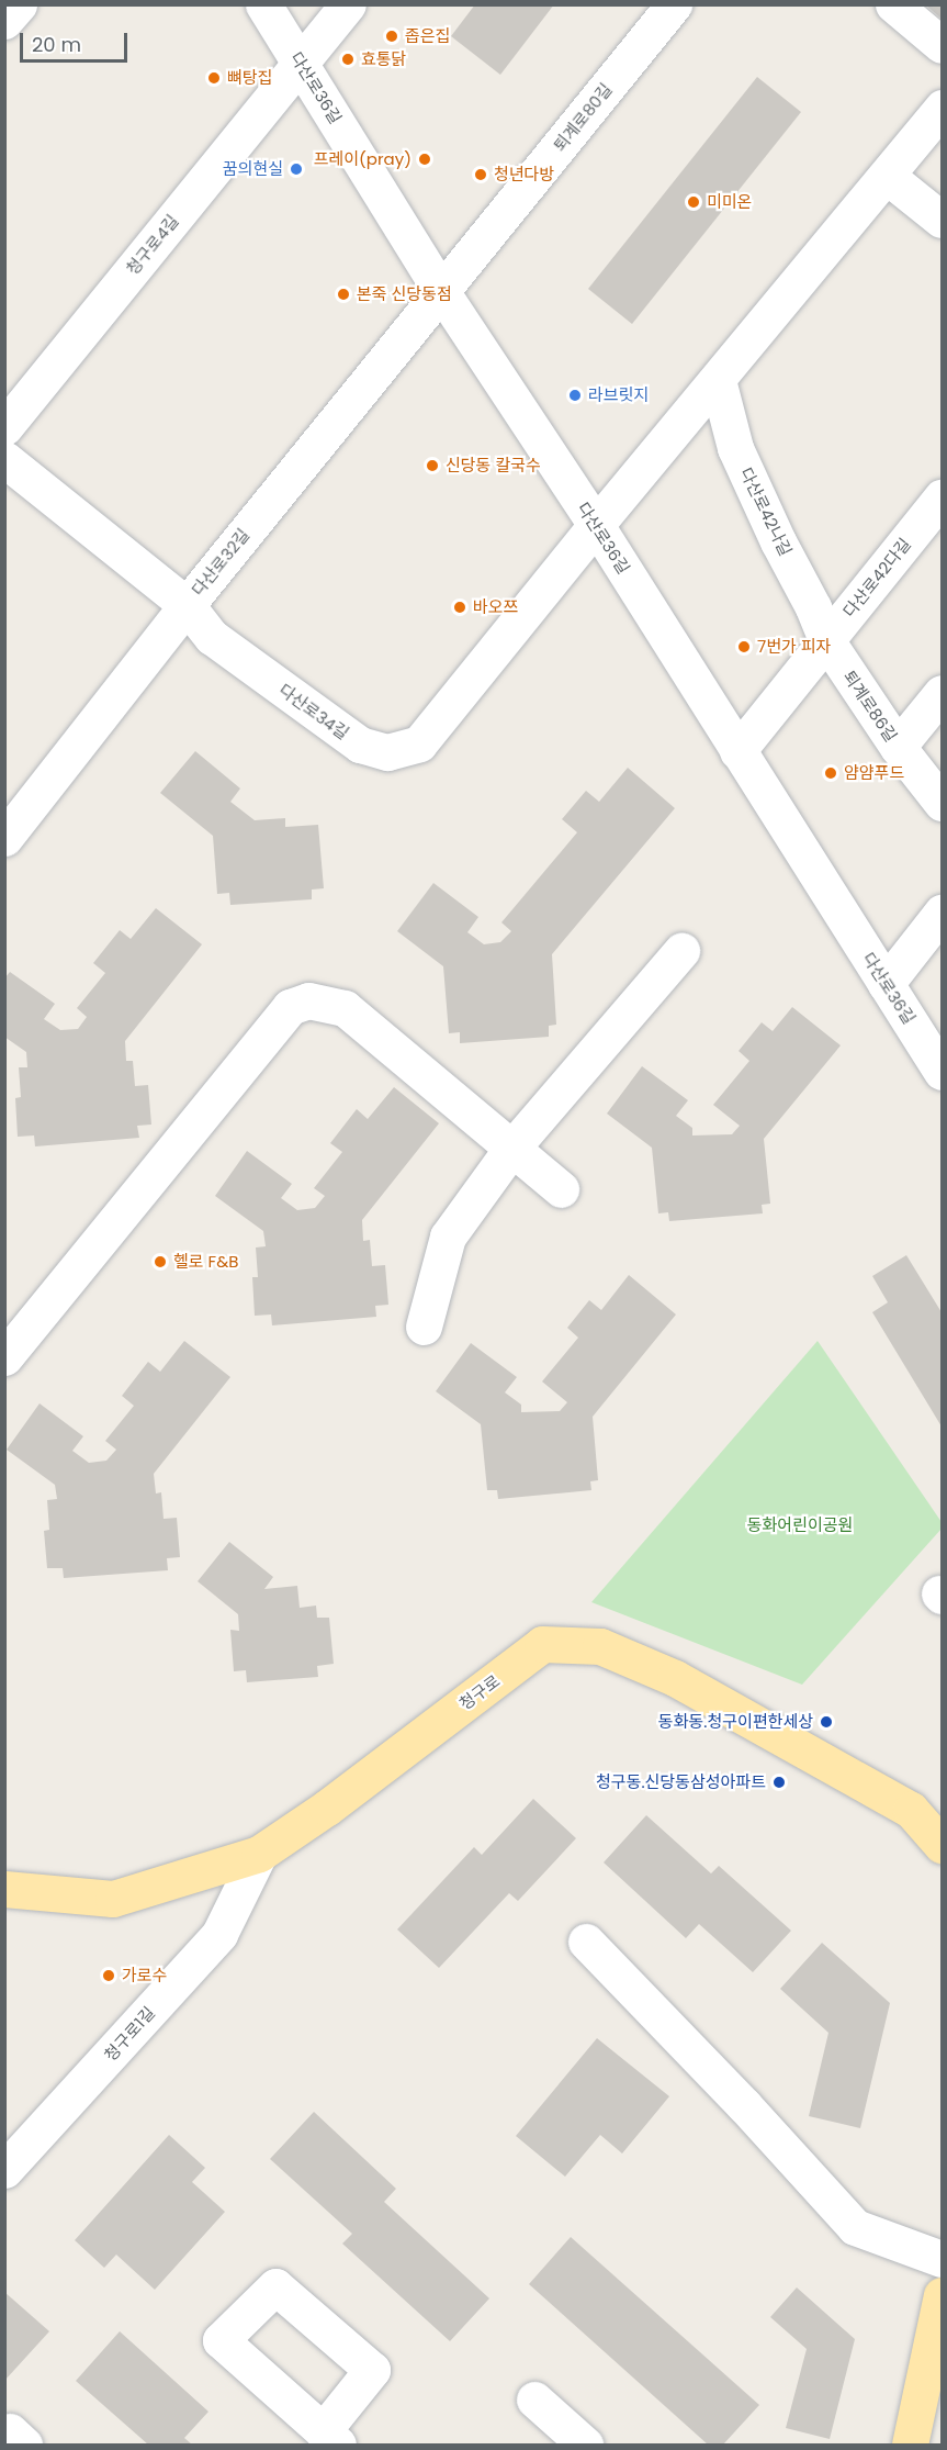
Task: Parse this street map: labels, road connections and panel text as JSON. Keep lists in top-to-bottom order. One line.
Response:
{"streets":{"main road":["청구로"],"street":["다산로36길","퇴계로80길","청구로4길","다산로42나길","다산로32길","다산로42다길","퇴계로86길","다산로34길","청구로1길"]},"crossings":[["다산로36길","퇴계로80길"],["다산로36길","청구로4길"],["다산로36길","다산로32길"],["다산로36길","다산로42다길"],["다산로36길","다산로34길"],["퇴계로80길","다산로32길"],["다산로42나길","다산로42다길"],["다산로42나길","퇴계로86길"],["다산로32길","다산로34길"],["다산로42다길","퇴계로86길"],["청구로","청구로1길"]],"parks":["동화어린이공원"],"places":["좁은집","효통닭","뼈탕집","프레이(pray)","꿈의현실","청년다방","미미온","본죽 신당동점","라브릿지","신당동 칼국수","바오쯔","7번가 피자","얌얌푸드","헬로 F&B","동화동.청구이편한세상","청구동.신당동삼성아파트","가로수"],"scale_bar":"20 m"}
